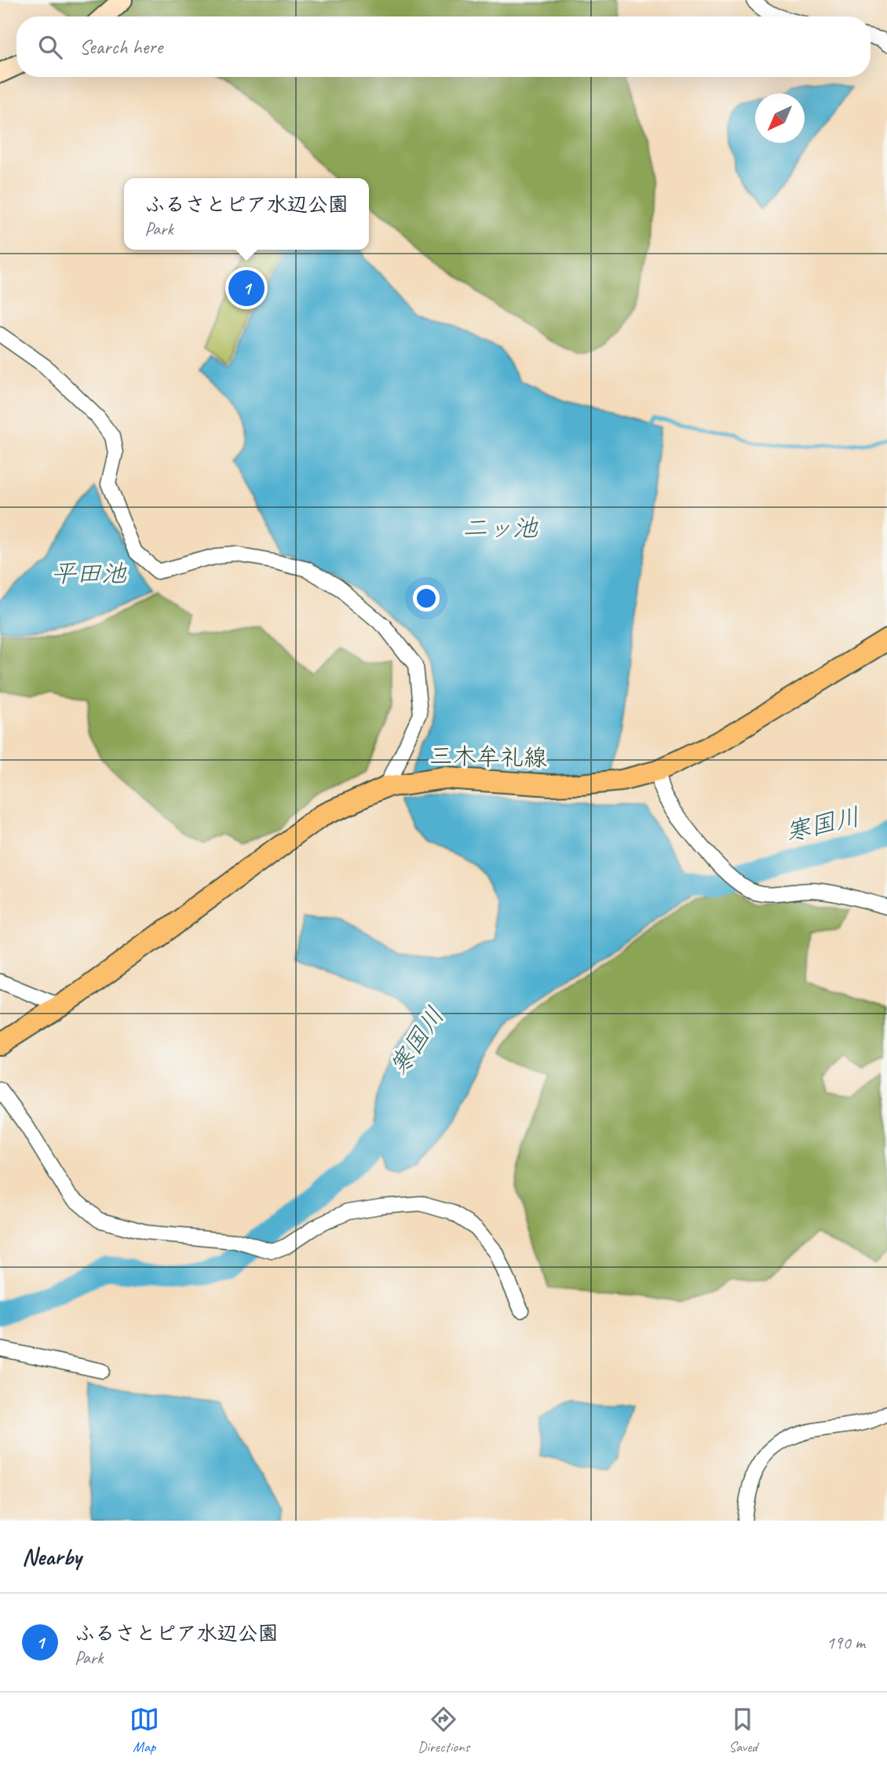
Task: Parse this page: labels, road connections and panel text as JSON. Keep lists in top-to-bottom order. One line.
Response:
{"streets":{"main road":["三木牟礼線"]},"water":["二ッ池","平田池","寒国川"],"north":"bottom left","page":{"search":"Search here","popup":["ふるさとピア水辺公園","Park"],"pins":"1","heading":"Nearby","list":[{"mark":"1","name":"ふるさとピア水辺公園","note":"Park","value":"190 m"}],"nav":["Map","Directions","Saved"]}}
